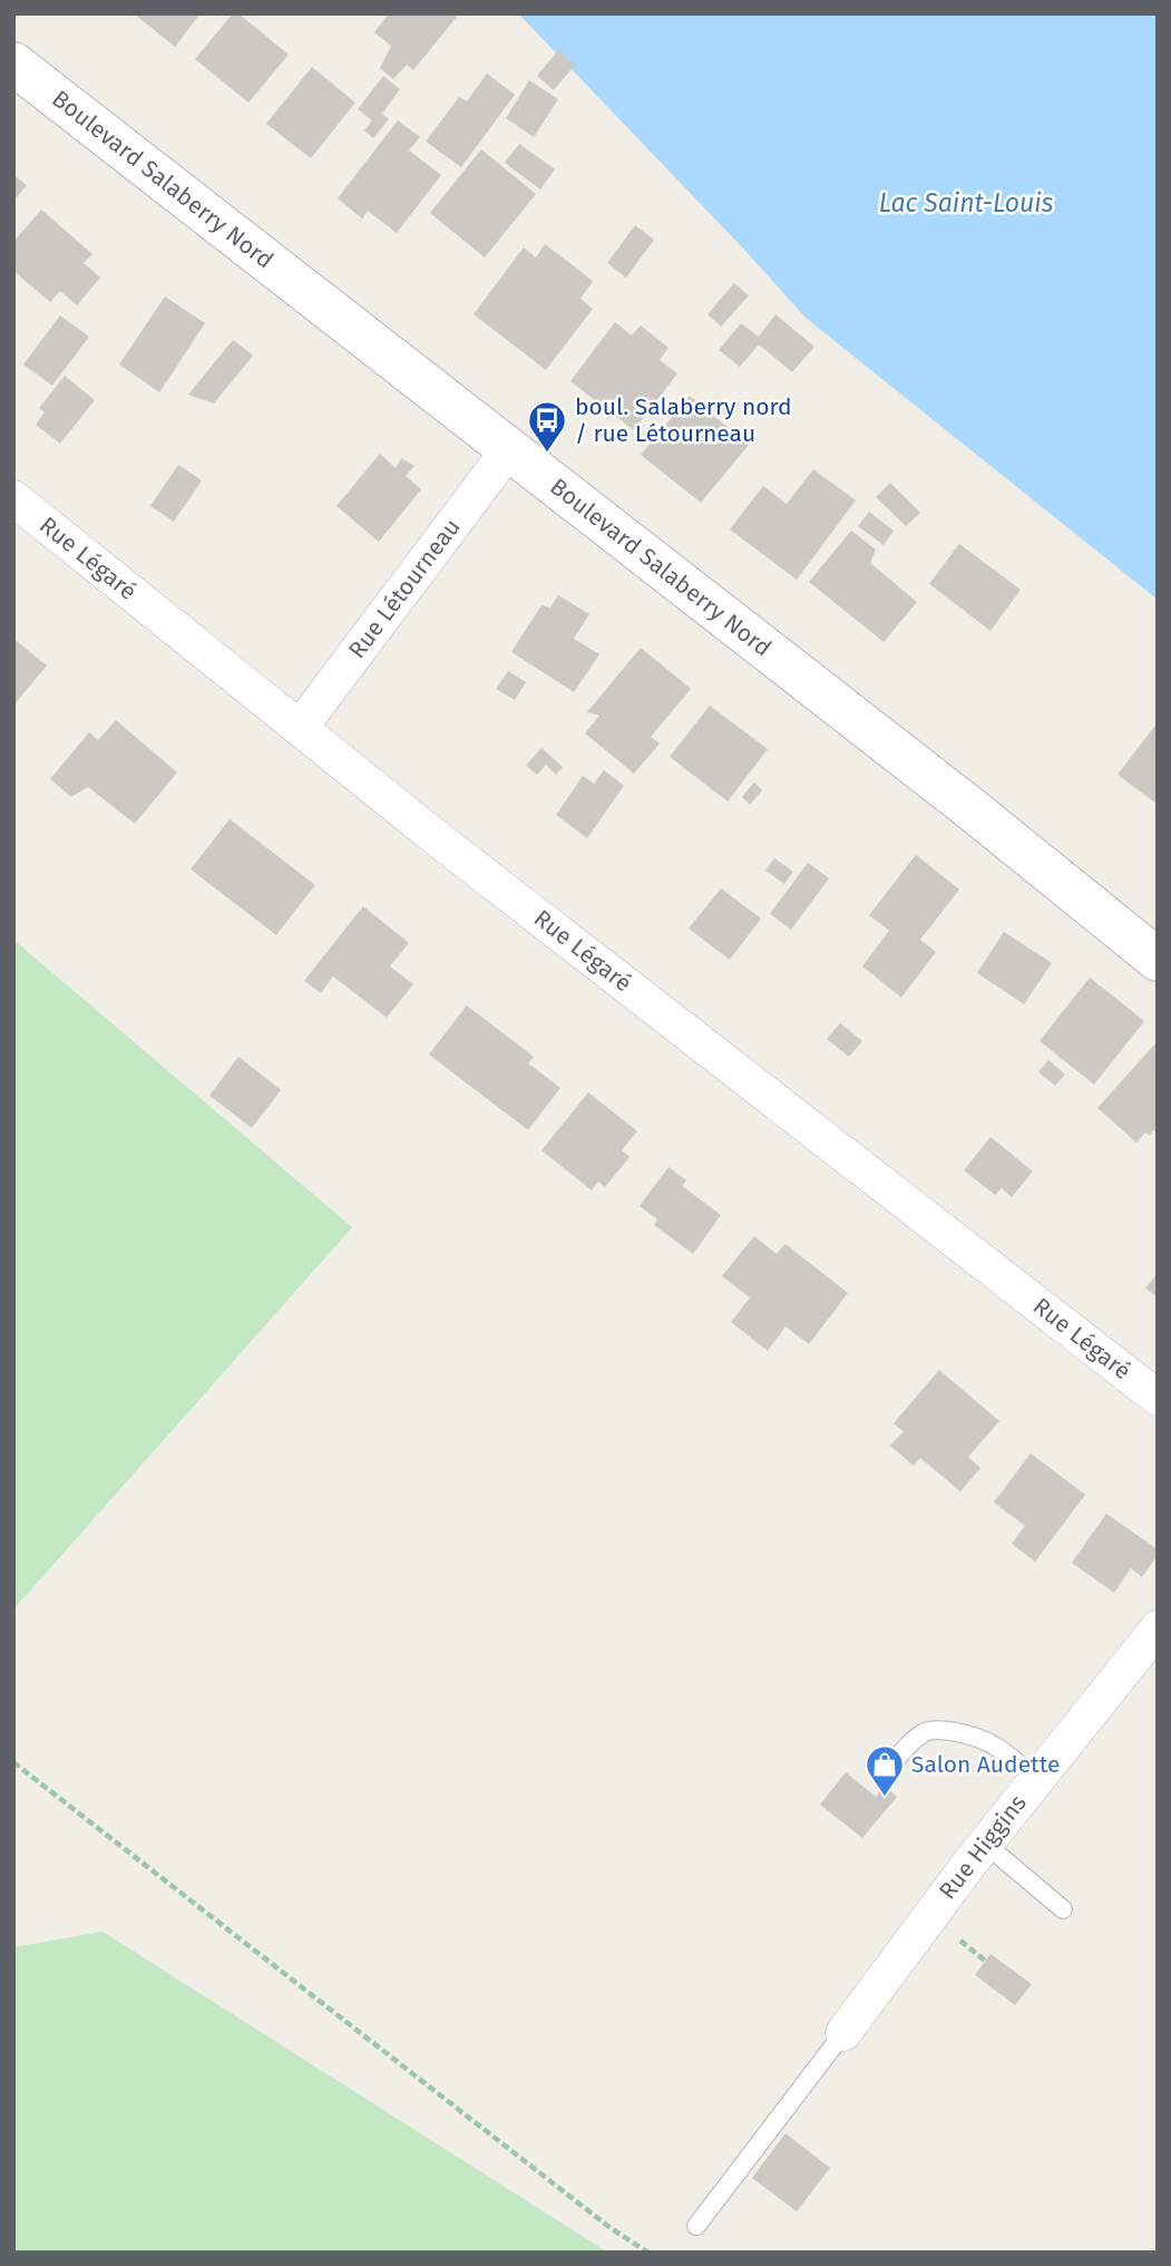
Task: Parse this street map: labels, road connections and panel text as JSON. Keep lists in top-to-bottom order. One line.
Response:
{"streets":{"street":["Boulevard Salaberry Nord","Rue Légaré","Rue Létourneau","Rue Higgins"]},"crossings":[["Boulevard Salaberry Nord","Rue Létourneau"],["Rue Légaré","Rue Létourneau"]],"water":["Lac Saint-Louis"],"places":{"bus stop":["boul. Salaberry nord / rue Létourneau"],"shop":["Salon Audette"]}}
